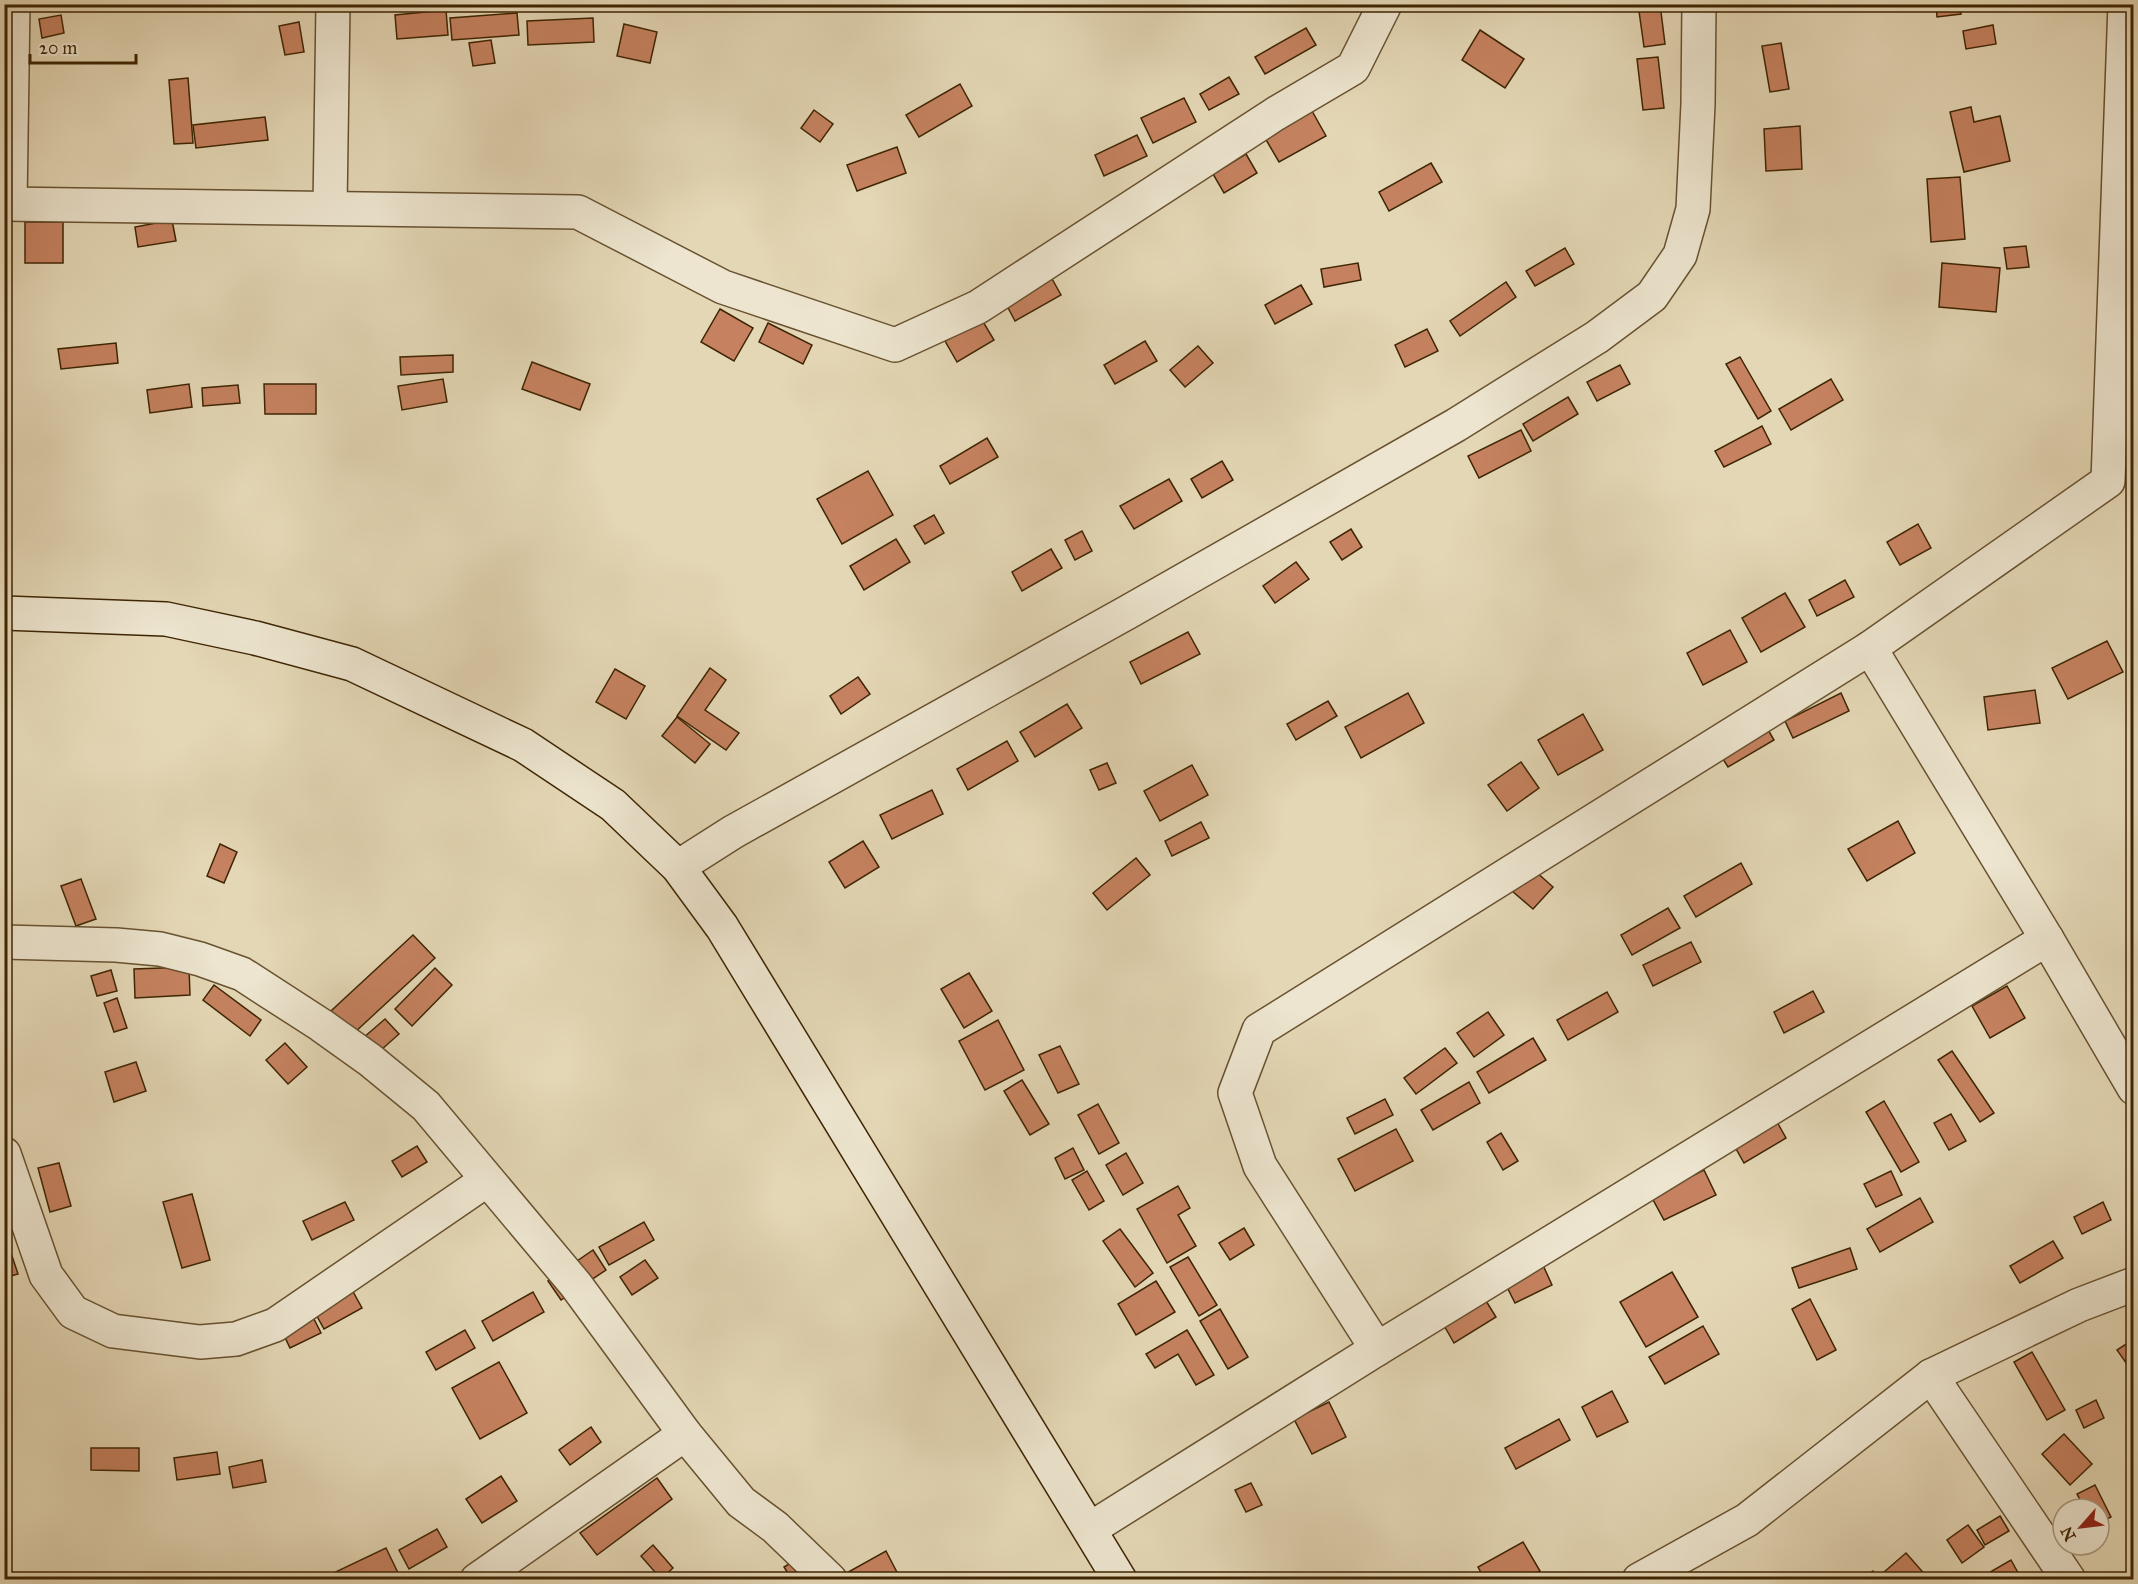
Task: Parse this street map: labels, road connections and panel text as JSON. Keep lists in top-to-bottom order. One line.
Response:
{"scale_bar":"20 m","north":"bottom left"}
